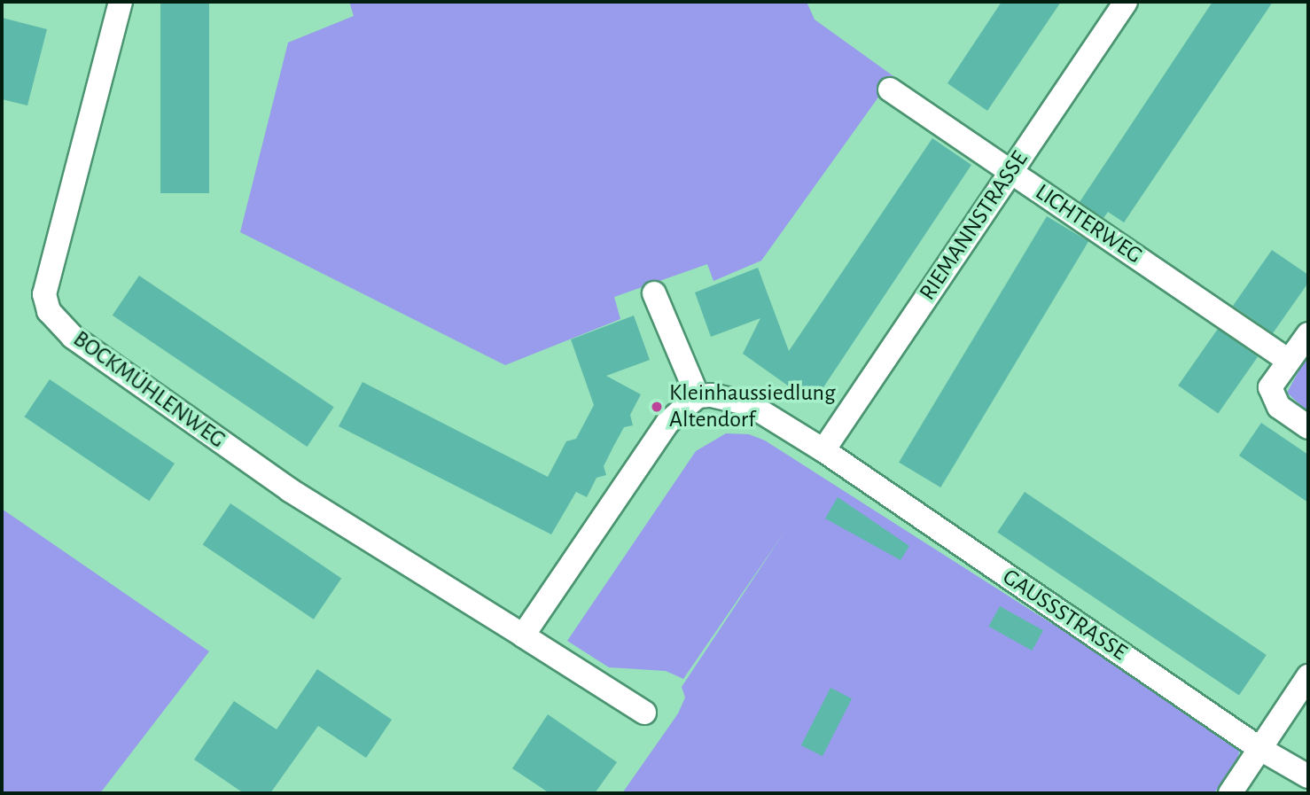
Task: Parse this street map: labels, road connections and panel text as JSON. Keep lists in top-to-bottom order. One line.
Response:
{"streets":{"street":["LICHTERWEG","RIEMANNSTRASSE","BOCKMÜHLENWEG","GAUSSSTRASSE"]},"crossings":[["LICHTERWEG","RIEMANNSTRASSE"],["RIEMANNSTRASSE","GAUSSSTRASSE"]],"places":["Kleinhaussiedlung Altendorf"]}
